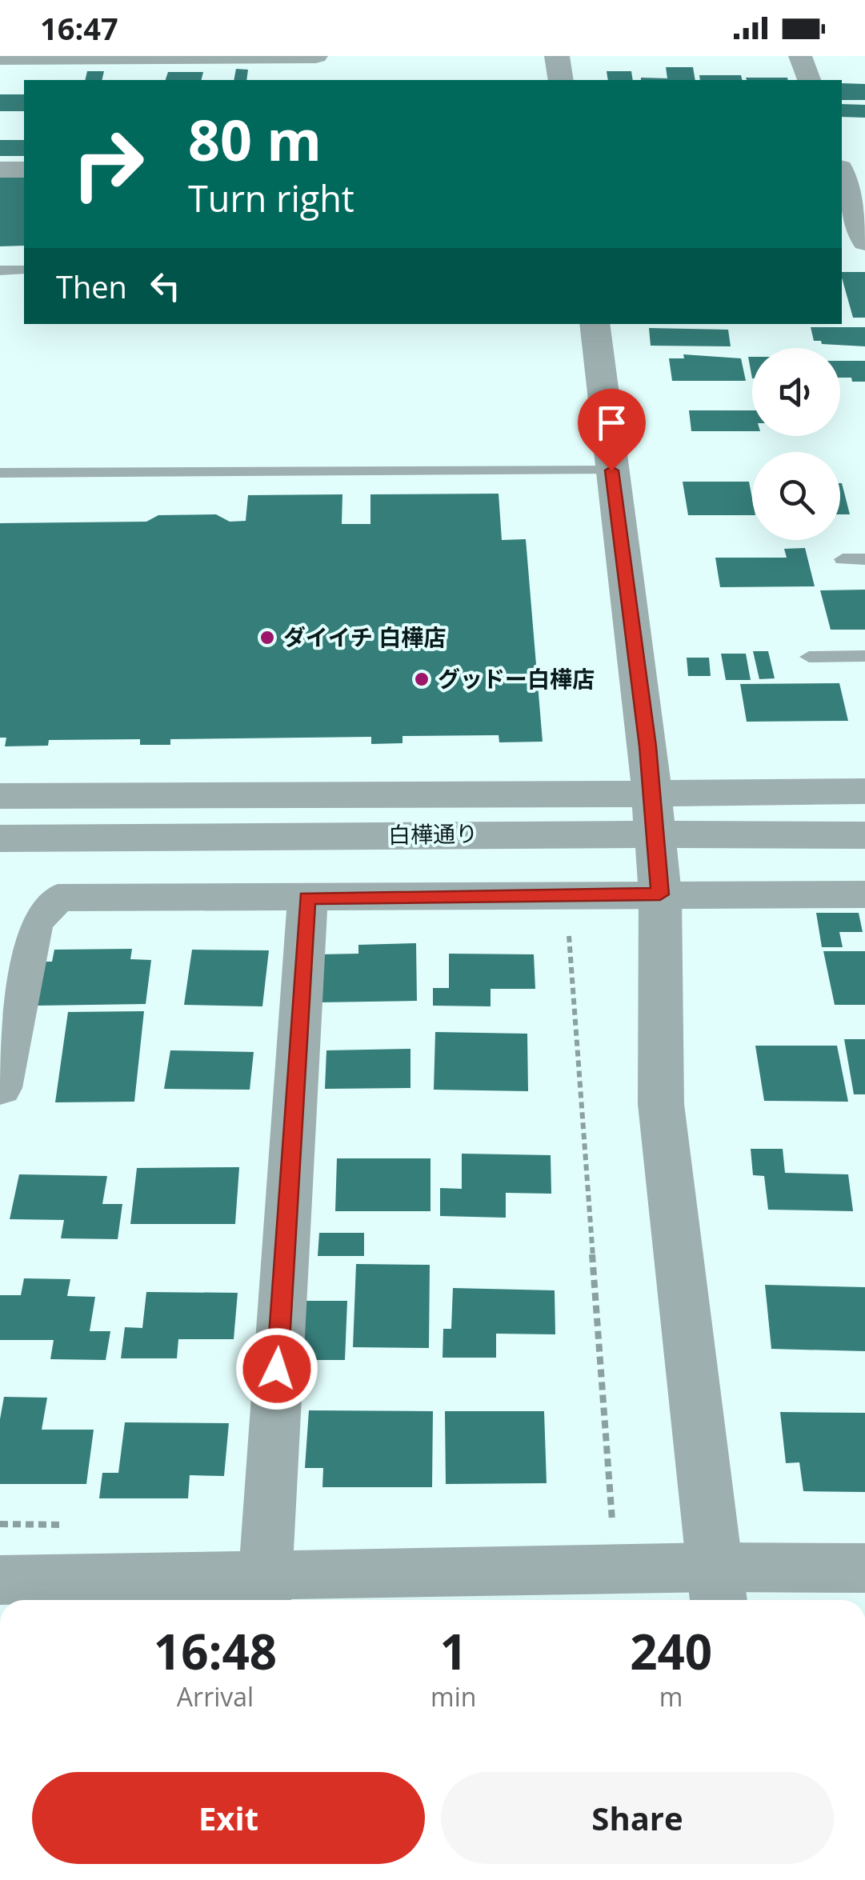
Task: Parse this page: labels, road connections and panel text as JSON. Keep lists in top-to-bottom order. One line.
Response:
{"streets":{"street":["白樺通り"]},"places":["ダイイチ 白樺店","グッドー白樺店"],"page":{"status":"16:47","turn":["80 m","Turn right"],"then":"Then","eta":["16:48","Arrival","1","min","240","m"],"buttons":["Exit","Share"]}}
